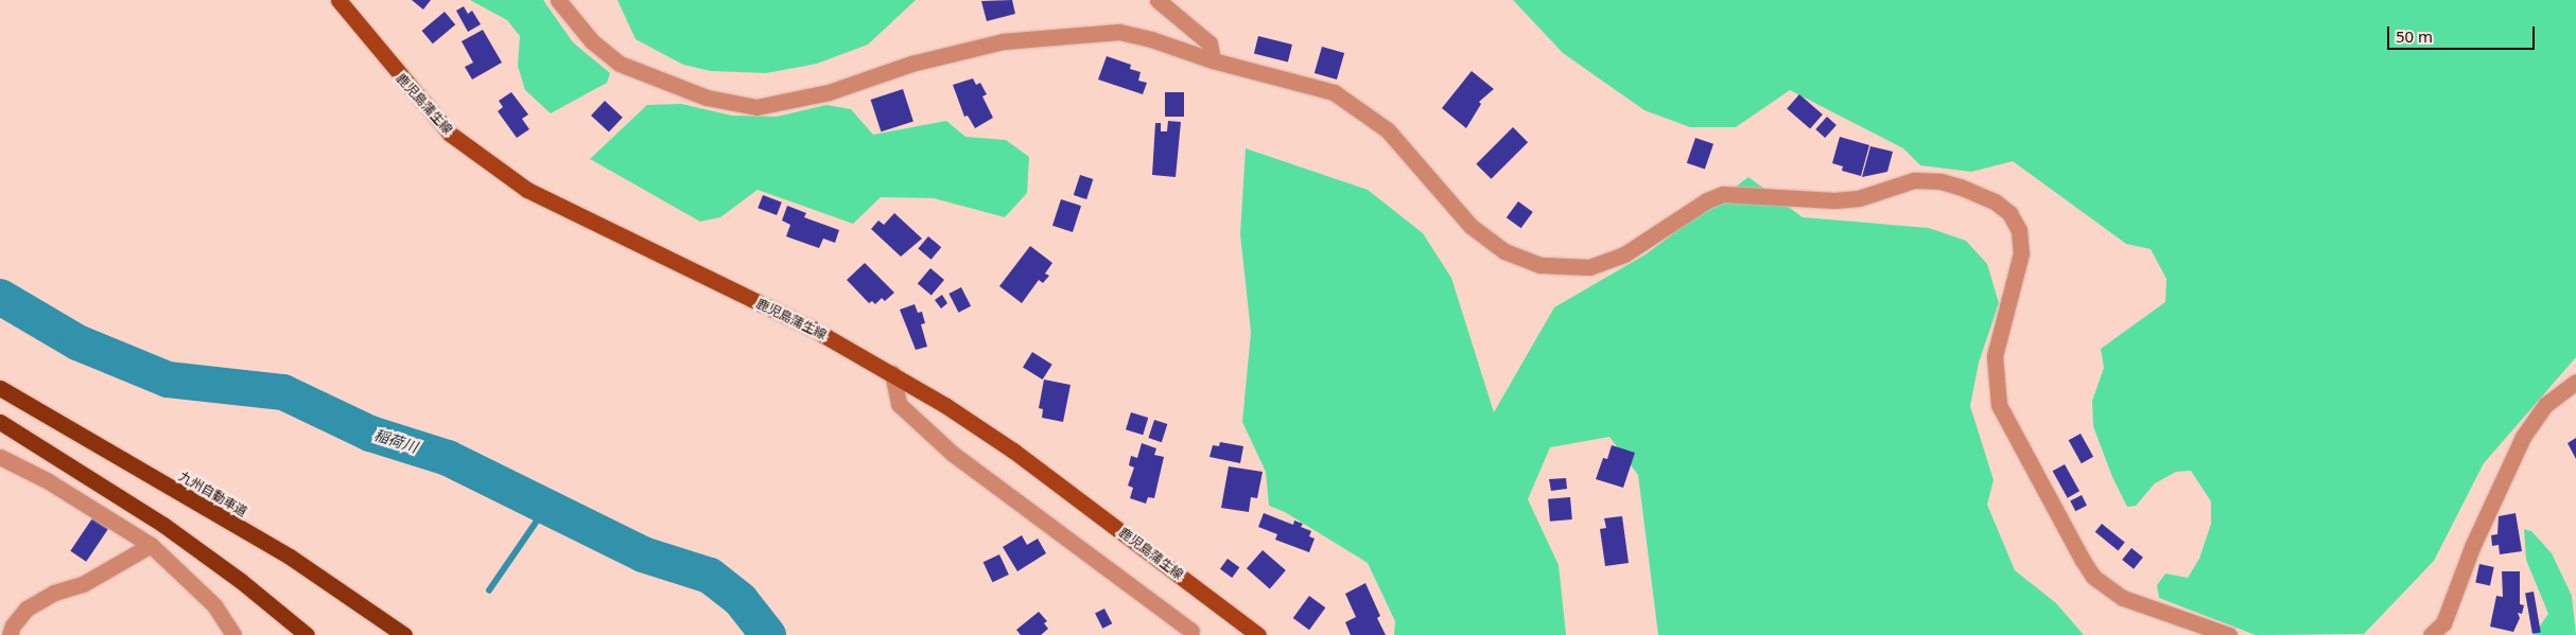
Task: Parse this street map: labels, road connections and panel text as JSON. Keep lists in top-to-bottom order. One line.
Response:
{"streets":{"highway":["九州自動車道"],"main road":["鹿児島蒲生線"]},"water":["稲荷川"],"scale_bar":"50 m"}
